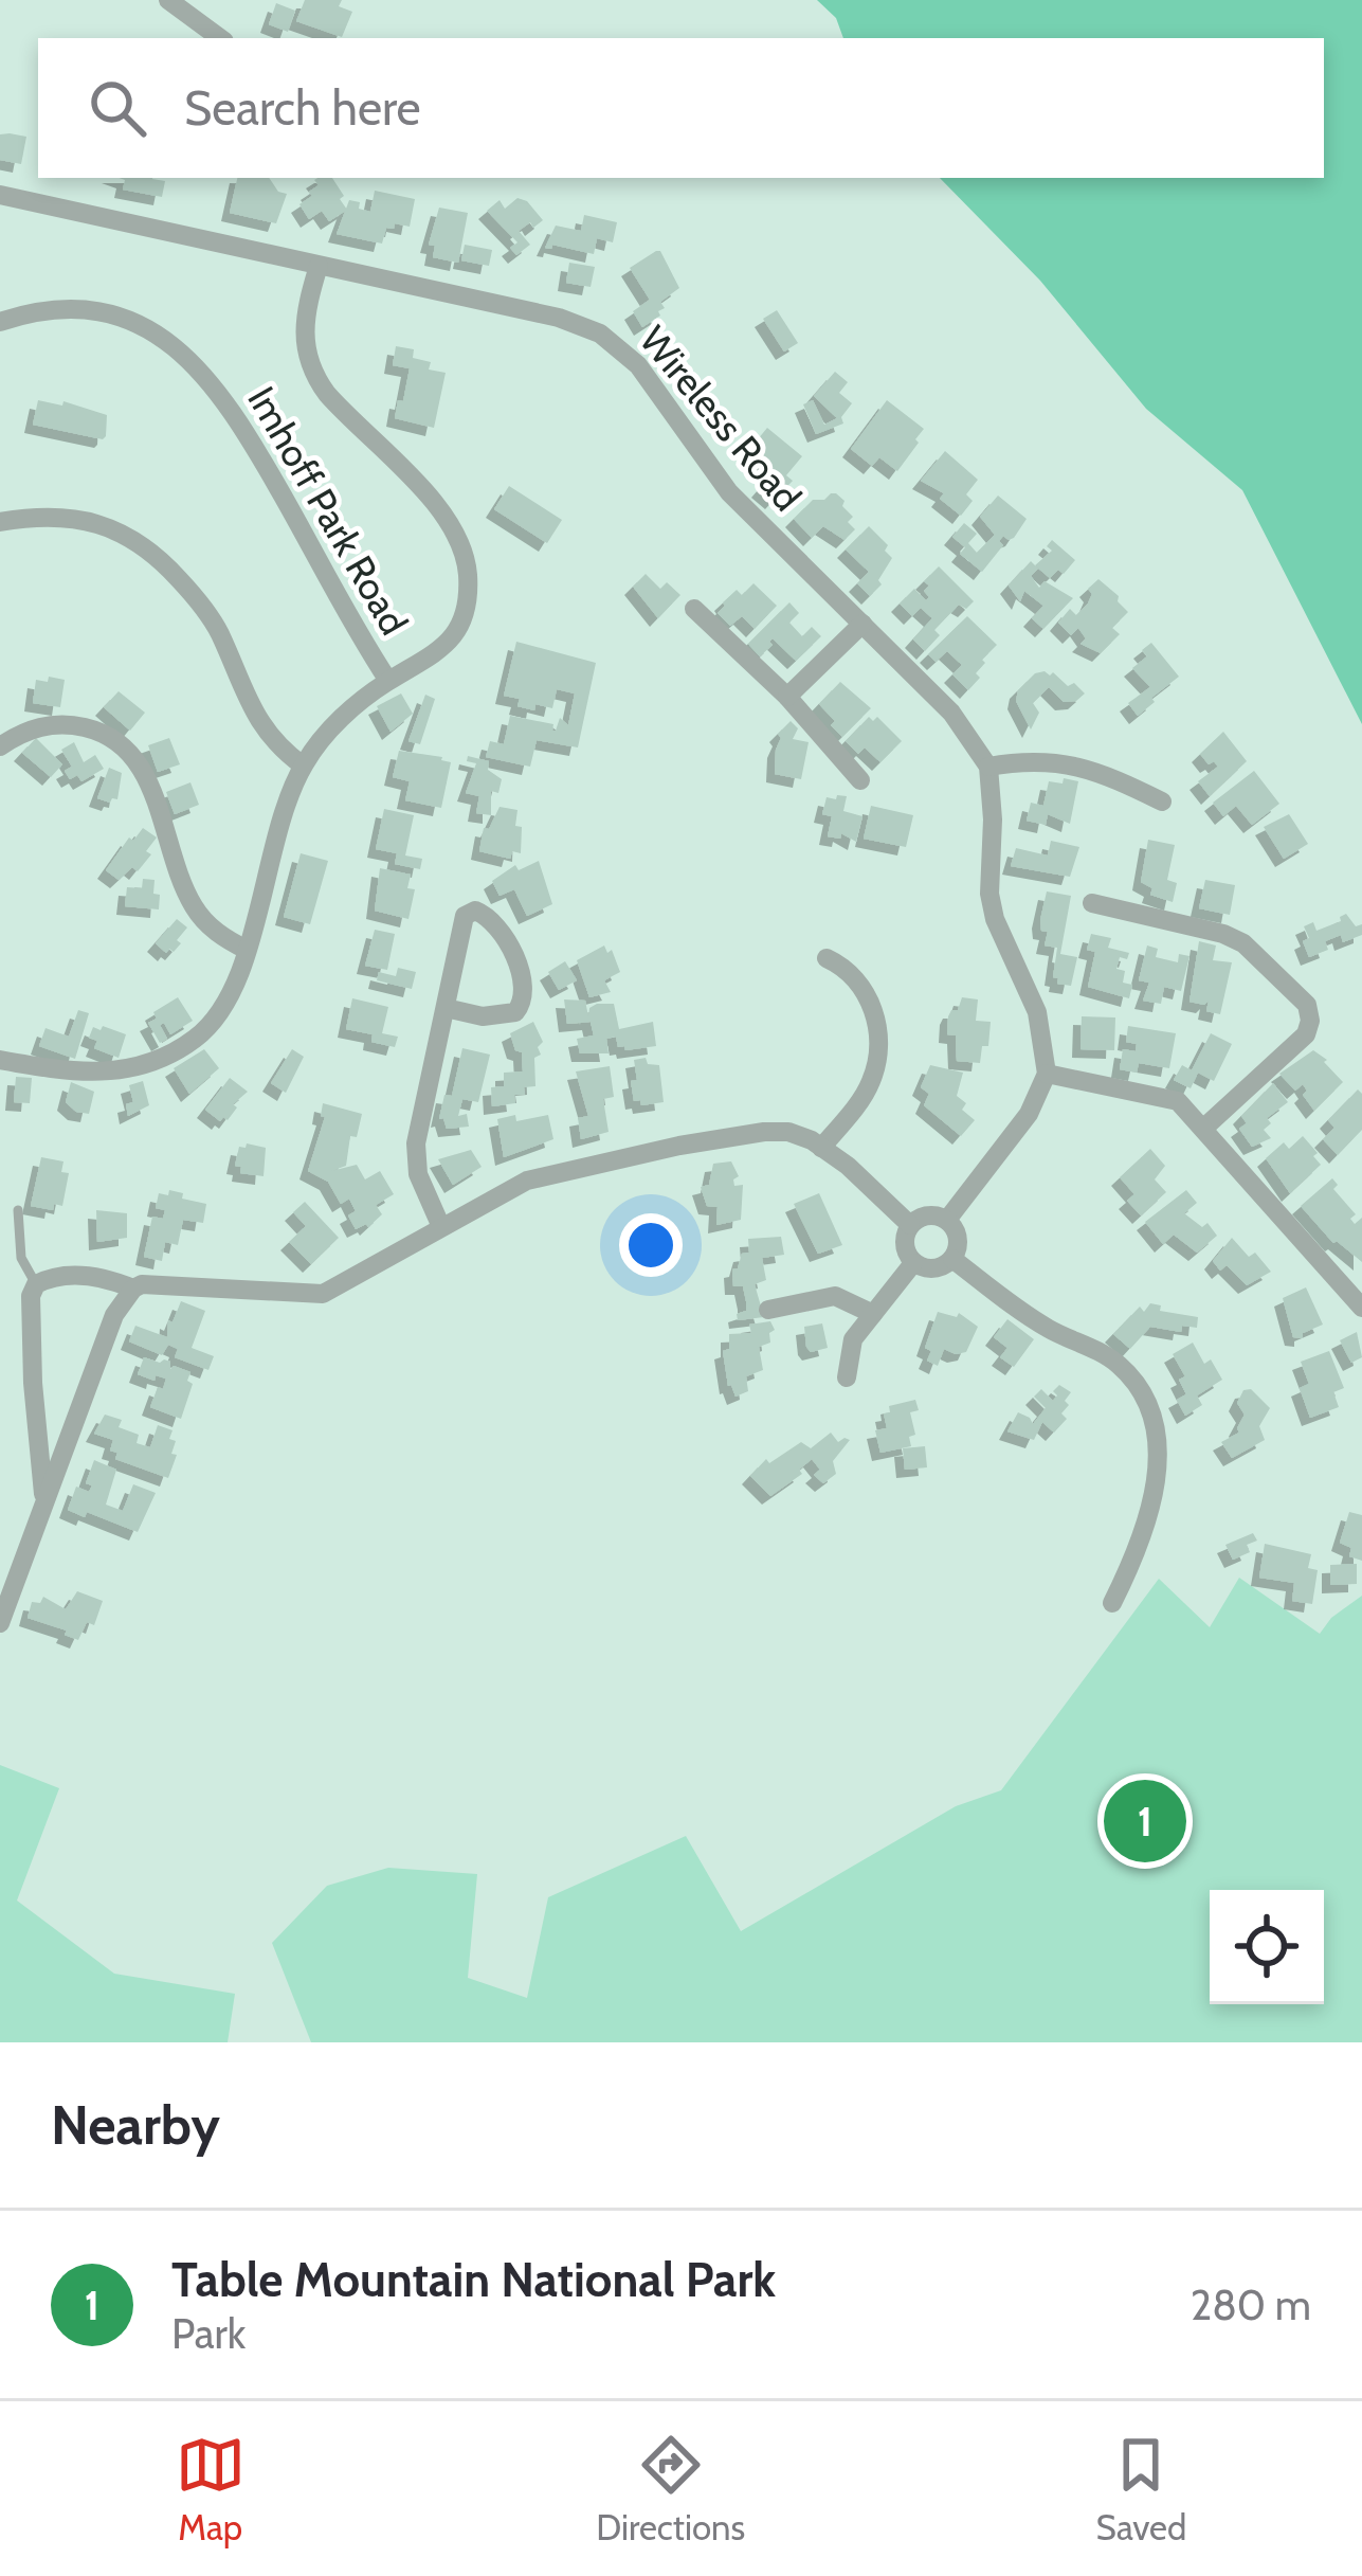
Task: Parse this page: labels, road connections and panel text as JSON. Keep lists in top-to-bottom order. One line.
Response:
{"streets":{"street":["Wireless Road","Imhoff Park Road"]},"crossings":[["Wireless Road","Imhoff Park Road"]],"page":{"search":"Search here","pins":"1","heading":"Nearby","list":[{"mark":"1","name":"Table Mountain National Park","note":"Park","value":"280 m"}],"nav":["Map","Directions","Saved"]}}
